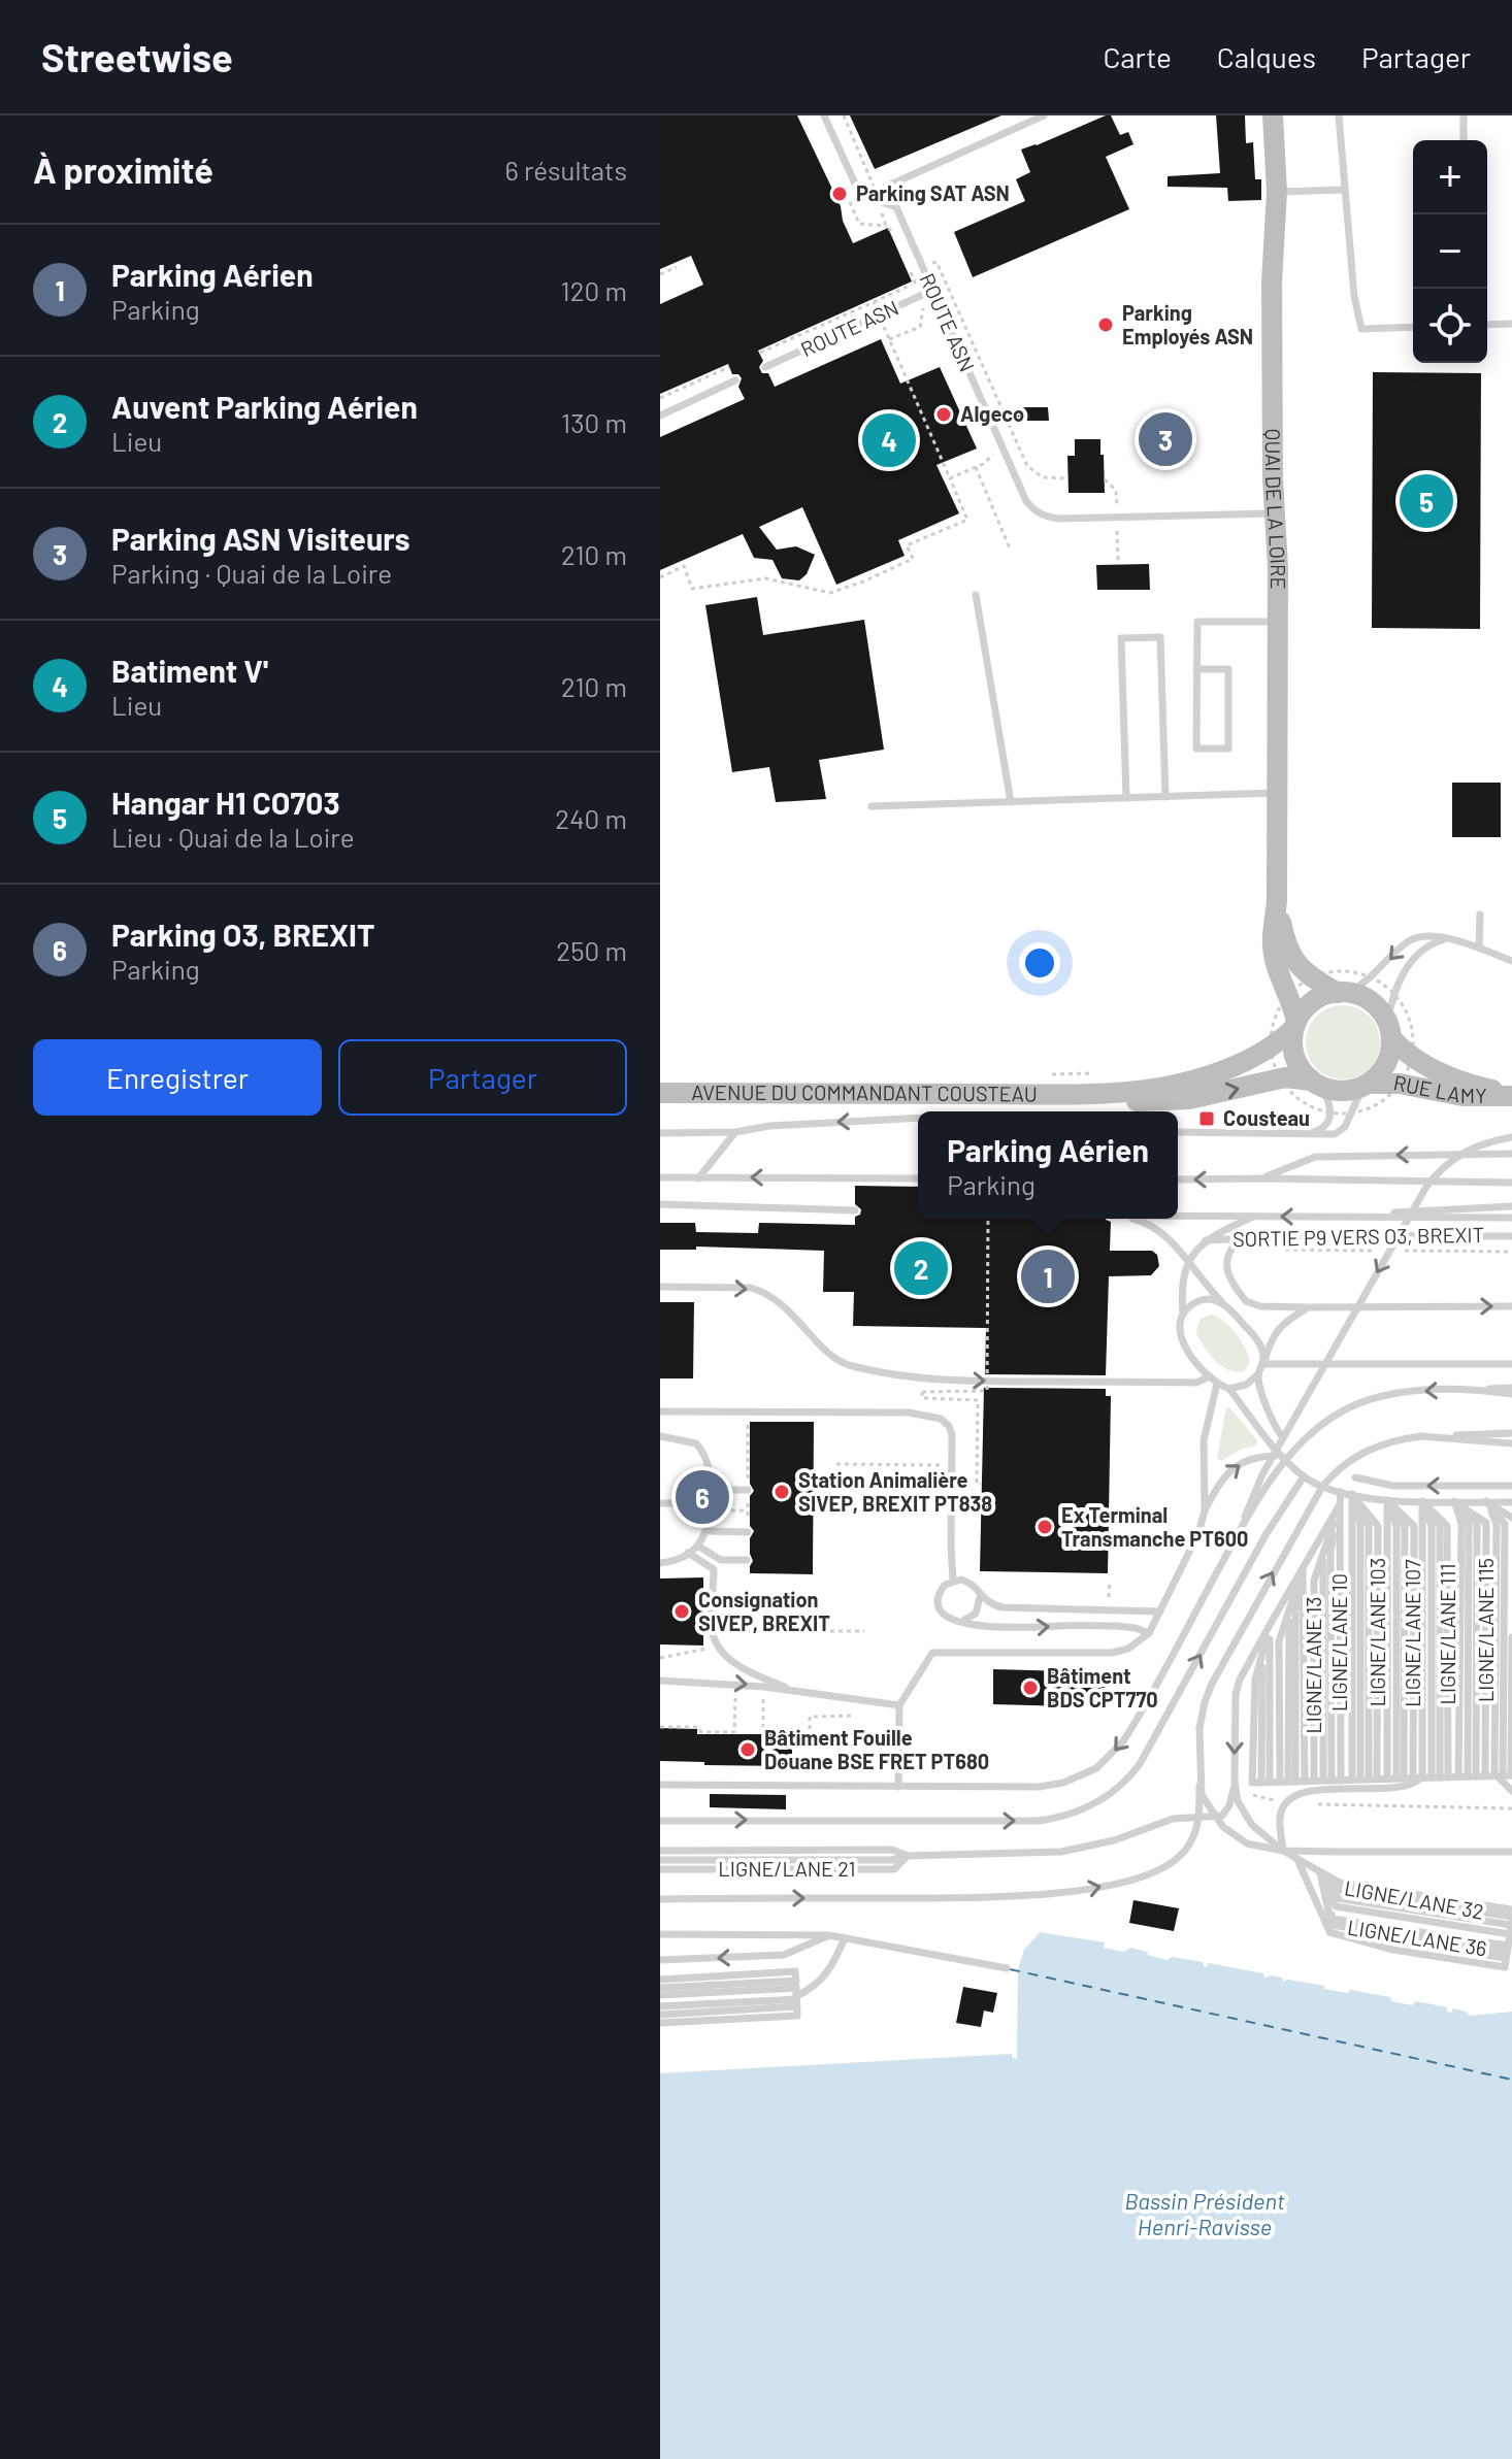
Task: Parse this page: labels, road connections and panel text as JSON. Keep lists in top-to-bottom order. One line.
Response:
{"streets":{"street":["QUAI DE LA LOIRE","RUE LAMY","AVENUE DU COMMANDANT COUSTEAU"],"lane":["ROUTE ASN","SORTIE P9 VERS O3, BREXIT","LIGNE/LANE 10","LIGNE/LANE 13","LIGNE/LANE 21","LIGNE/LANE 32","LIGNE/LANE 36"]},"crossings":[["ROUTE ASN","QUAI DE LA LOIRE"],["QUAI DE LA LOIRE","RUE LAMY"],["QUAI DE LA LOIRE","AVENUE DU COMMANDANT COUSTEAU"],["RUE LAMY","AVENUE DU COMMANDANT COUSTEAU"],["LIGNE/LANE 10","LIGNE/LANE 13"],["LIGNE/LANE 32","LIGNE/LANE 36"]],"water":["Bassin Président Henri-Ravisse"],"places":{"other":["Parking SAT ASN","Parking Employés ASN","Algeco","Station Animalière SIVEP, BREXIT PT838","Ex Terminal Transmanche PT600","Consignation SIVEP, BREXIT","Bâtiment BDS CPT770","Bâtiment Fouille Douane BSE FRET PT680"],"transit":["Cousteau"]},"page":{"header":"Streetwise","nav":["Carte","Calques","Partager"],"heading":["À proximité","6 résultats"],"map_buttons":["+","−"],"list":[{"mark":"1","name":"Parking Aérien","note":"Parking","value":"120 m"},{"mark":"2","name":"Auvent Parking Aérien","note":"Lieu","value":"130 m"},{"mark":"3","name":"Parking ASN Visiteurs","note":"Parking · Quai de la Loire","value":"210 m"},{"mark":"4","name":"Batiment V'","note":"Lieu","value":"210 m"},{"mark":"5","name":"Hangar H1 CO703","note":"Lieu · Quai de la Loire","value":"240 m"},{"mark":"6","name":"Parking O3, BREXIT","note":"Parking","value":"250 m"}],"pins":["3","4","5","2","1","6"],"buttons":["Enregistrer","Partager"],"popup":["Parking Aérien","Parking"]}}
